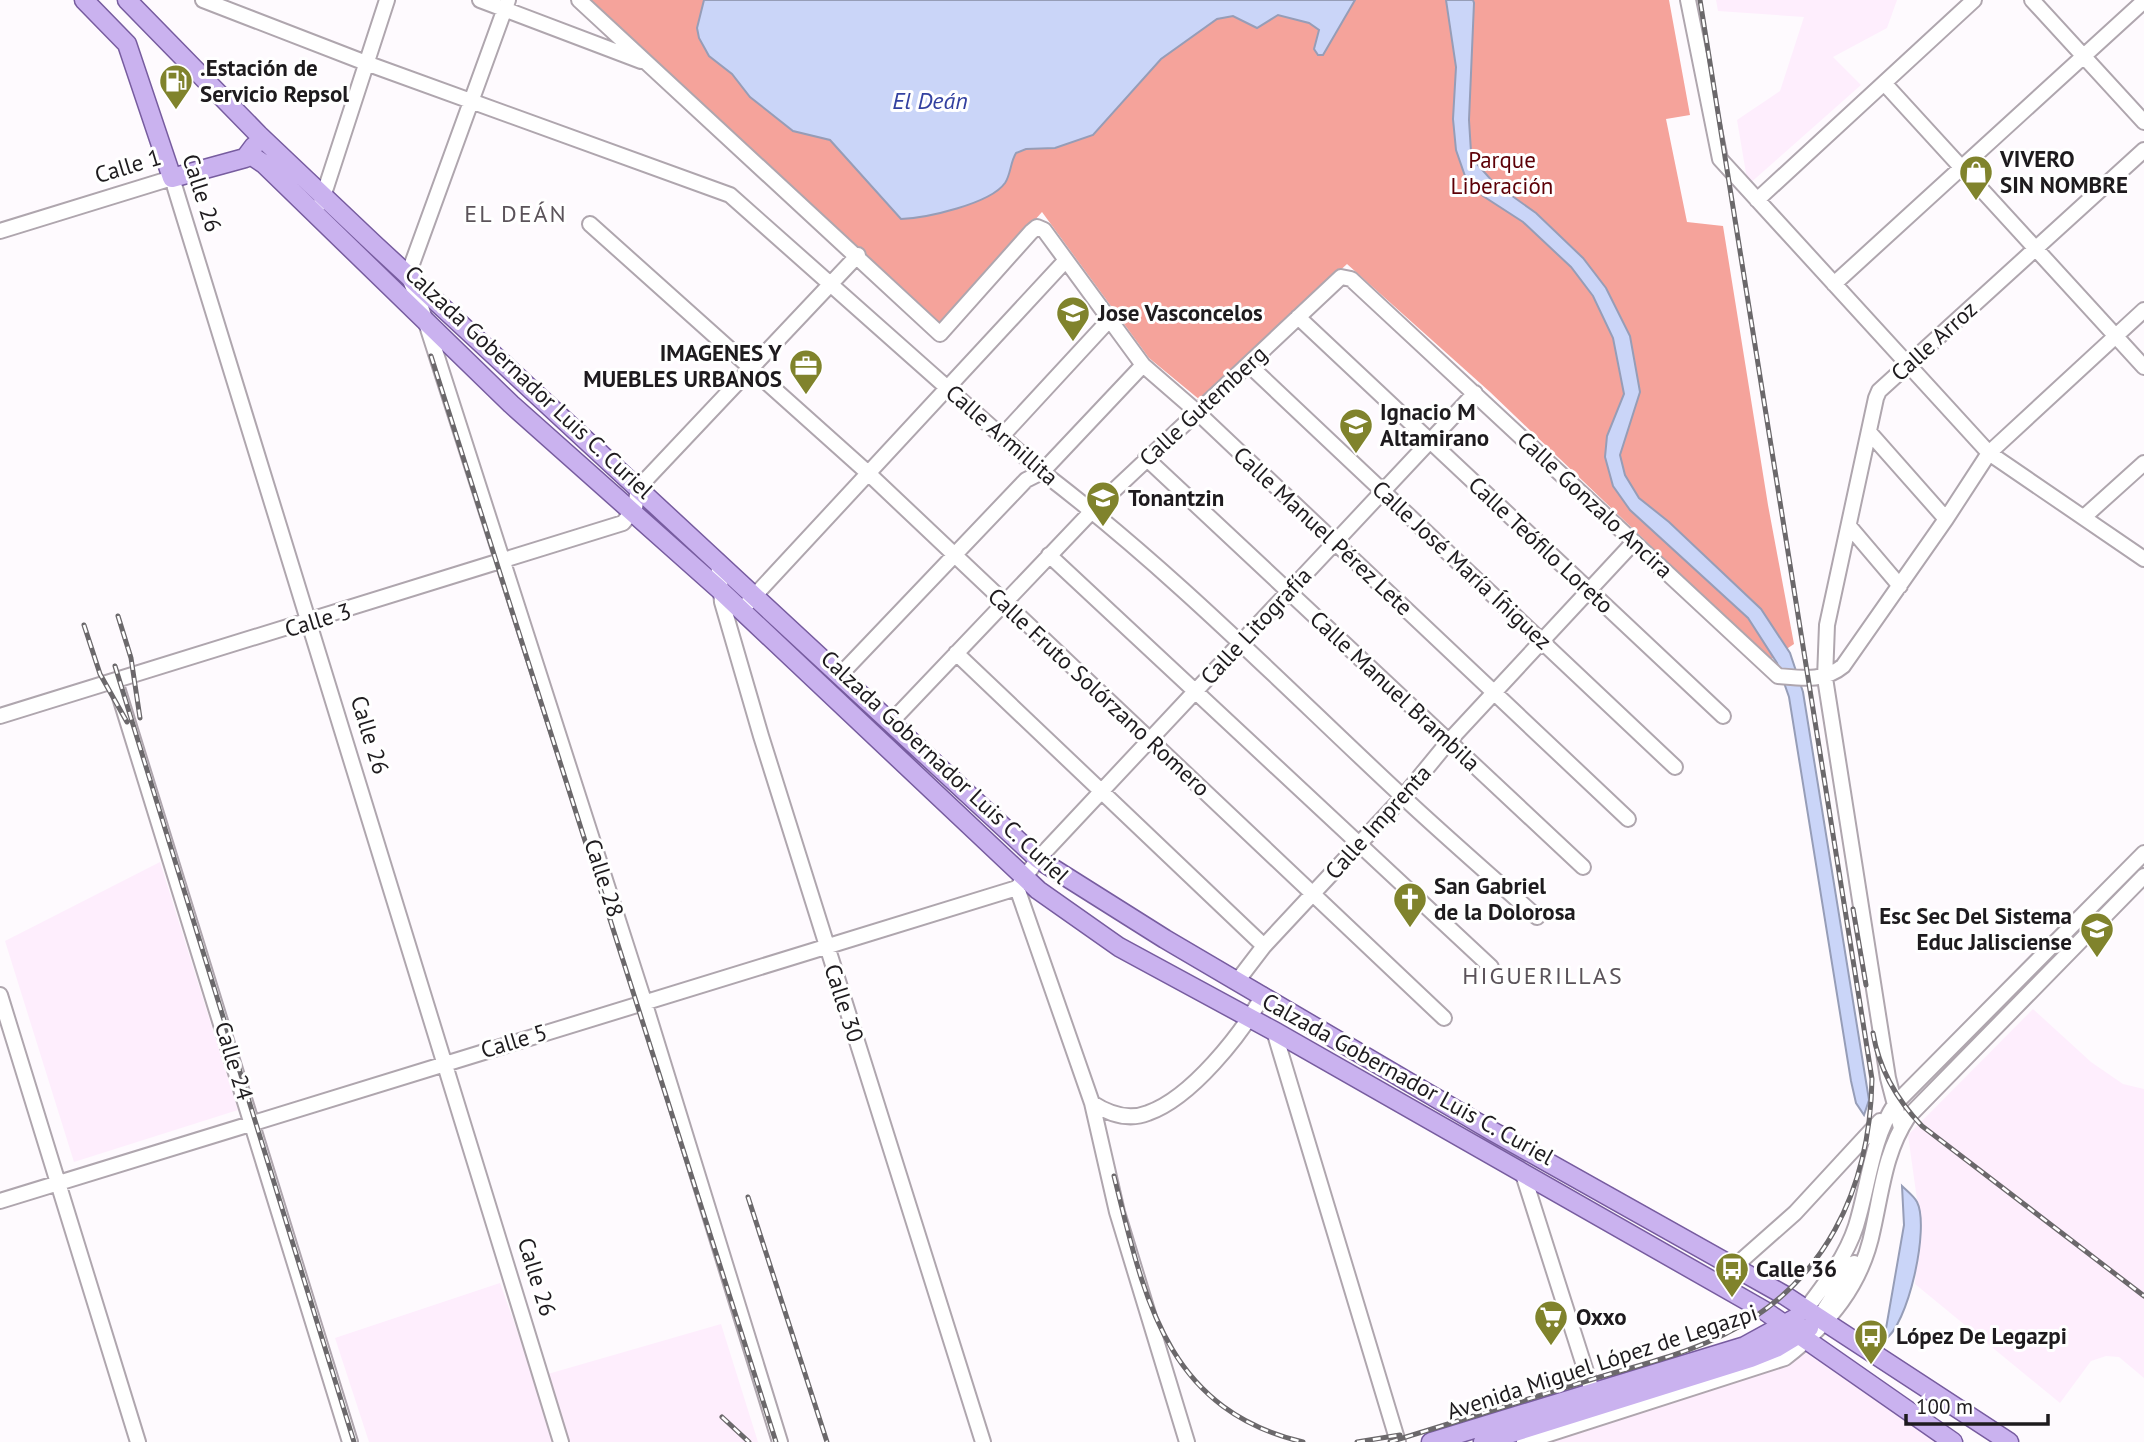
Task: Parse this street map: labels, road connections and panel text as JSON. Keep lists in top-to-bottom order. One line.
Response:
{"streets":{"main road":["Calle 1","Calle 26","Calzada Gobernador Luis C. Curiel","Avenida Miguel López de Legazpi"],"street":["Calle Arroz","Calle Gutemberg","Calle Armillita","Calle Gonzalo Ancira","Calle Manuel Pérez Lete","Calle Teófilo Loreto","Calle José María Íñiguez","Calle 3","Calle Litografía","Calle Manuel Brambila","Calle Fruto Solórzano Romero","Calle Imprenta","Calle 28","Calle 30","Calle 5","Calle 24"]},"crossings":[["Calle 1","Calle 26"],["Calle 1","Calzada Gobernador Luis C. Curiel"],["Calle 26","Calle 3"],["Calle 26","Calle 5"],["Calle Arroz","Calle Gonzalo Ancira"],["Calzada Gobernador Luis C. Curiel","Calle Gutemberg"],["Calzada Gobernador Luis C. Curiel","Calle 3"],["Calzada Gobernador Luis C. Curiel","Calle Litografía"],["Calzada Gobernador Luis C. Curiel","Calle Imprenta"],["Calzada Gobernador Luis C. Curiel","Calle 28"],["Calzada Gobernador Luis C. Curiel","Calle 30"],["Calzada Gobernador Luis C. Curiel","Calle 5"],["Calzada Gobernador Luis C. Curiel","Avenida Miguel López de Legazpi"],["Calle Gutemberg","Calle Armillita"],["Calle Gutemberg","Calle Gonzalo Ancira"],["Calle Gutemberg","Calle Manuel Pérez Lete"],["Calle Gutemberg","Calle Teófilo Loreto"],["Calle Gutemberg","Calle José María Íñiguez"],["Calle Gutemberg","Calle Manuel Brambila"],["Calle Gutemberg","Calle Fruto Solórzano Romero"],["Calle Armillita","Calle Litografía"],["Calle Armillita","Calle Imprenta"],["Calle Gonzalo Ancira","Calle Litografía"],["Calle Gonzalo Ancira","Calle Imprenta"],["Calle Manuel Pérez Lete","Calle Litografía"],["Calle Manuel Pérez Lete","Calle Imprenta"],["Calle Teófilo Loreto","Calle Litografía"],["Calle Teófilo Loreto","Calle Imprenta"],["Calle José María Íñiguez","Calle Litografía"],["Calle José María Íñiguez","Calle Imprenta"],["Calle 3","Calle 28"],["Calle 3","Calle 24"],["Calle Litografía","Calle Manuel Brambila"],["Calle Litografía","Calle Fruto Solórzano Romero"],["Calle Litografía","Calle 5"],["Calle Manuel Brambila","Calle Imprenta"],["Calle Fruto Solórzano Romero","Calle Imprenta"],["Calle 28","Calle 5"],["Calle 30","Calle 5"],["Calle 5","Calle 24"]],"districts":["EL DEÁN","HIGUERILLAS"],"water":["El Deán"],"parks":["Parque Liberación"],"places":{"fuel station":[".Estación de Servicio Repsol"],"shop":["VIVERO SIN NOMBRE"],"school or university":["Jose Vasconcelos","Ignacio M Altamirano","Tonantzin","Esc Sec Del Sistema Educ Jalisciense"],"office":["IMAGENES Y MUEBLES URBANOS"],"church":["San Gabriel de la Dolorosa"],"bus stop":["Calle 36","López De Legazpi"],"supermarket":["Oxxo"]},"scale_bar":"100 m"}
